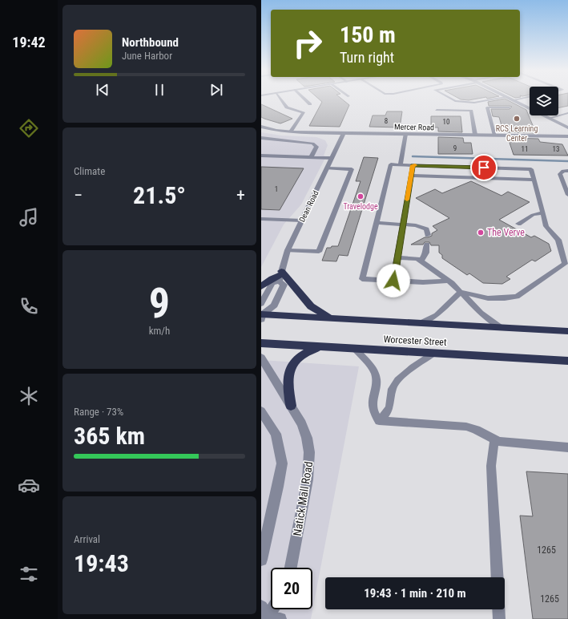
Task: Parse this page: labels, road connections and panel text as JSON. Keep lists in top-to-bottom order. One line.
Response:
{"streets":{"highway":["Worcester Street"],"street":["Mercer Road","Dean Road","Natick Mall Road"]},"crossings":[["Mercer Road","Dean Road"],["Dean Road","Worcester Street"]],"places":["RCS Learning Center","Travelodge","The Verve"],"house_numbers":["8","10","9","11","13","1","1265","1265"],"page":{"tabs":"19:42","turn":["150 m","Turn right"],"song":["Northbound","June Harbor"],"tile":["Climate",["9","km/h"],["Range · 73%","365 km"],["Arrival","19:43"]],"heat":["−","21.5°","+"],"limit":"20","trip":"19:43 · 1 min · 210 m"}}
